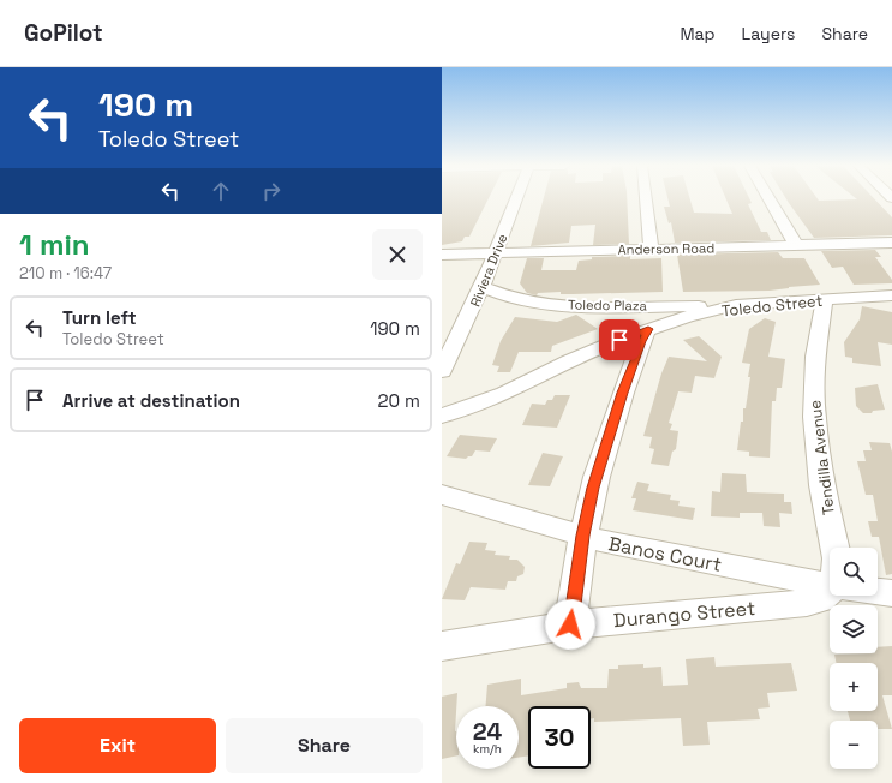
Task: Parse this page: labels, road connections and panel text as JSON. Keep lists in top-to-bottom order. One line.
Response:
{"streets":{"street":["Anderson Road","Riviera Drive","Toledo Plaza","Toledo Street","Tendilla Avenue","Banos Court","Durango Street"]},"crossings":[["Anderson Road","Riviera Drive"],["Riviera Drive","Toledo Plaza"],["Toledo Plaza","Toledo Street"],["Toledo Street","Tendilla Avenue"]],"page":{"header":"GoPilot","nav":["Map","Layers","Share"],"turn":["190 m","Toledo Street"],"heading":["1 min","210 m · 16:47"],"list":[{"name":"Turn left","note":"Toledo Street","value":"190 m"},{"name":"Arrive at destination","value":"20 m"}],"map_buttons":["+","−"],"speed":"24 km/h","limit":"30","buttons":["Exit","Share"]}}
